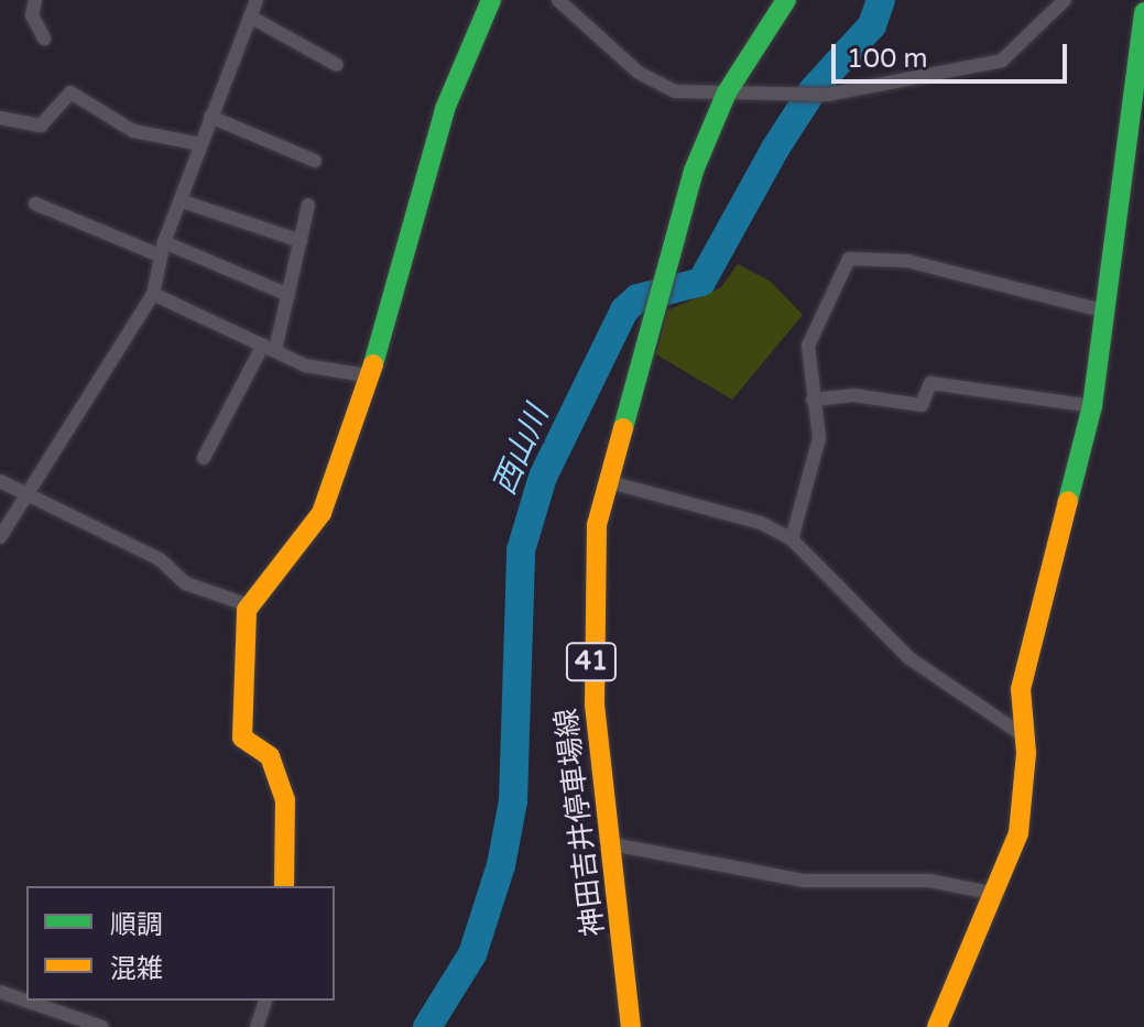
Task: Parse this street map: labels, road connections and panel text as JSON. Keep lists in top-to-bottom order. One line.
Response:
{"streets":{"street":["41","神田吉井停車場線"]},"water":["西山川"],"legend":["順調","混雑"],"scale_bar":"100 m"}
